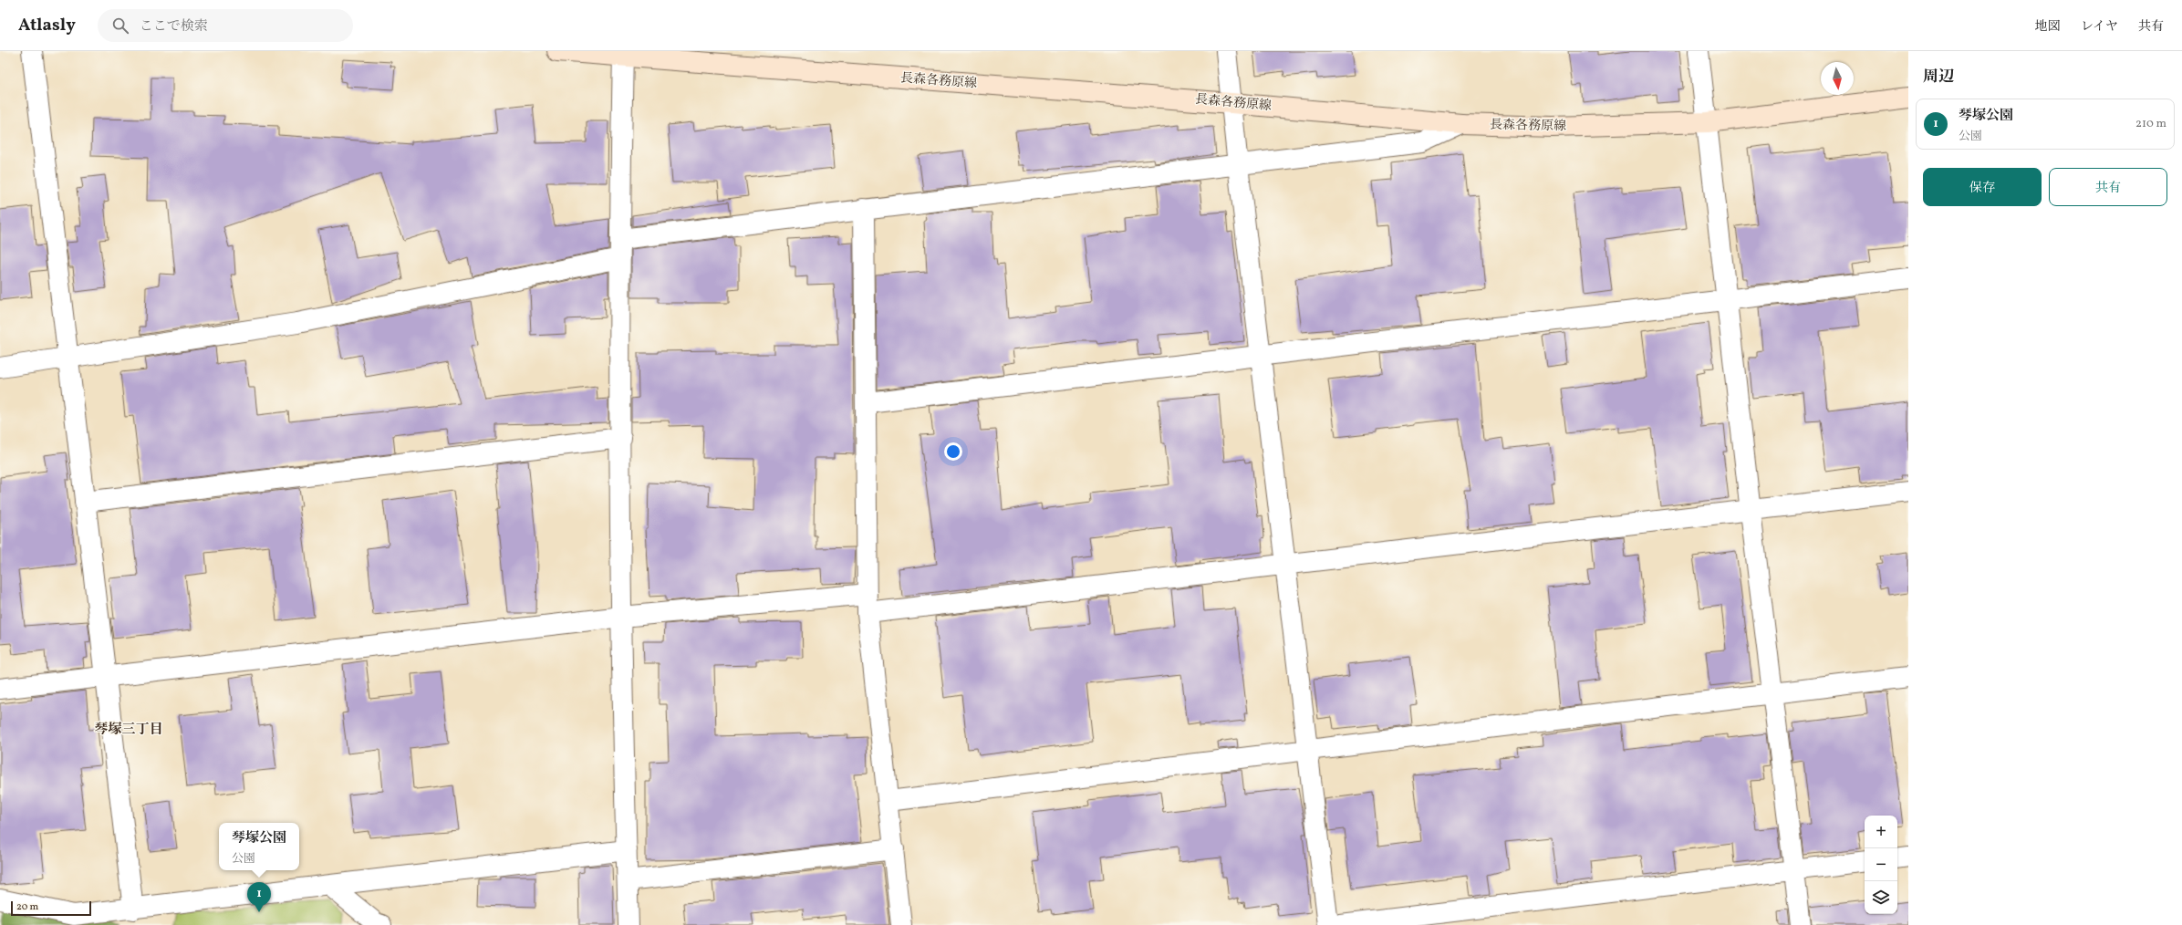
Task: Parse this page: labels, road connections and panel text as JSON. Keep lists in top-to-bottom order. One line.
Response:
{"streets":{"main road":["長森各務原線"]},"districts":["琴塚三丁目"],"scale_bar":"20 m","north":"bottom","page":{"header":"Atlasly","search":"ここで検索","nav":["地図","レイヤ","共有"],"heading":"周辺","list":[{"mark":"1","name":"琴塚公園","note":"公園","value":"210 m"}],"buttons":["保存","共有"],"map_buttons":["+","−"],"popup":["琴塚公園","公園"],"pins":"1","scale":"20 m"}}
